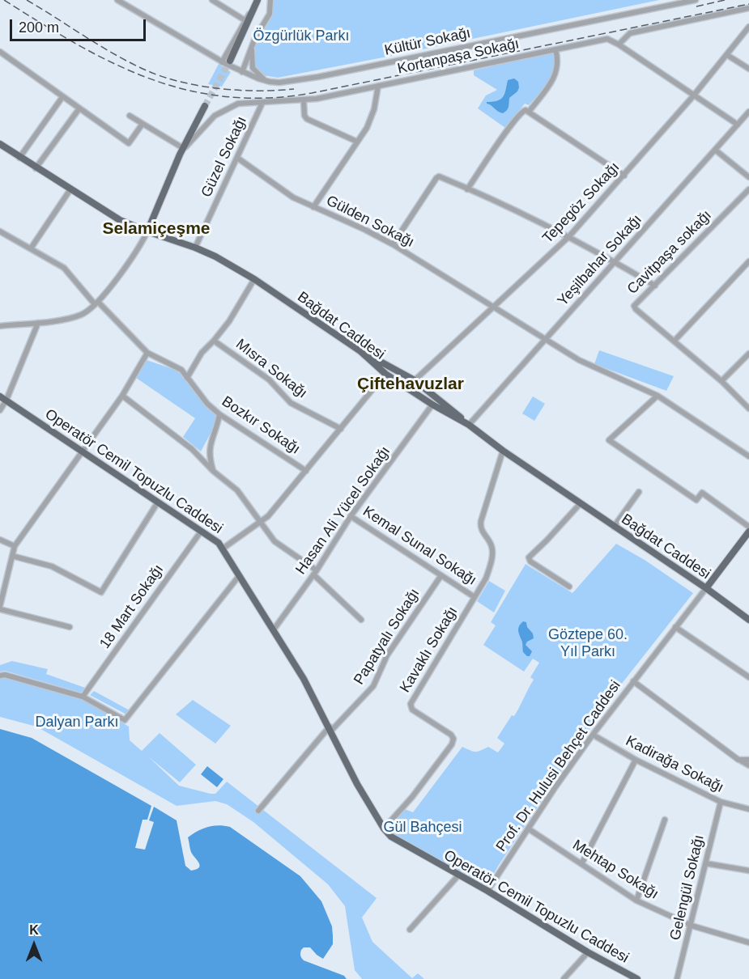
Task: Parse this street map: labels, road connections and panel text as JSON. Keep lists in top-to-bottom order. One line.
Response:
{"streets":{"main road":["Bağdat Caddesi","Operatör Cemil Topuzlu Caddesi"],"street":["Kültür Sokağı","Kortanpaşa Sokağı","Güzel Sokağı","Tepegöz Sokağı","Gülden Sokağı","Cavitpaşa sokağı","Yeşilbahar Sokağı","Mısra Sokağı","Bozkır Sokağı","Hasan Ali Yücel Sokağı","Kemal Sunal Sokağı","18 Mart Sokağı","Papatyalı Sokağı","Kavaklı Sokağı","Kadirağa Sokağı","Prof. Dr. Hulusi Behçet Caddesi","Mehtap Sokağı","Gelengül Sokağı"]},"crossings":[["Kortanpaşa Sokağı","Güzel Sokağı"],["Güzel Sokağı","Gülden Sokağı"],["Güzel Sokağı","Bağdat Caddesi"],["Tepegöz Sokağı","Gülden Sokağı"],["Gülden Sokağı","Yeşilbahar Sokağı"],["Yeşilbahar Sokağı","Bağdat Caddesi"],["Bağdat Caddesi","Hasan Ali Yücel Sokağı"],["Bağdat Caddesi","Kavaklı Sokağı"],["Bağdat Caddesi","Prof. Dr. Hulusi Behçet Caddesi"],["Operatör Cemil Topuzlu Caddesi","Hasan Ali Yücel Sokağı"],["Operatör Cemil Topuzlu Caddesi","18 Mart Sokağı"],["Operatör Cemil Topuzlu Caddesi","Papatyalı Sokağı"],["Operatör Cemil Topuzlu Caddesi","Kavaklı Sokağı"],["Operatör Cemil Topuzlu Caddesi","Prof. Dr. Hulusi Behçet Caddesi"],["Hasan Ali Yücel Sokağı","Kemal Sunal Sokağı"],["Kemal Sunal Sokağı","Papatyalı Sokağı"],["Kemal Sunal Sokağı","Kavaklı Sokağı"],["Kadirağa Sokağı","Prof. Dr. Hulusi Behçet Caddesi"],["Kadirağa Sokağı","Gelengül Sokağı"],["Prof. Dr. Hulusi Behçet Caddesi","Mehtap Sokağı"],["Mehtap Sokağı","Gelengül Sokağı"]],"districts":["Selamiçeşme","Çiftehavuzlar"],"parks":["Özgürlük Parkı","Göztepe 60. Yıl Parkı","Dalyan Parkı","Gül Bahçesi"],"scale_bar":"200 m","north":"top"}
